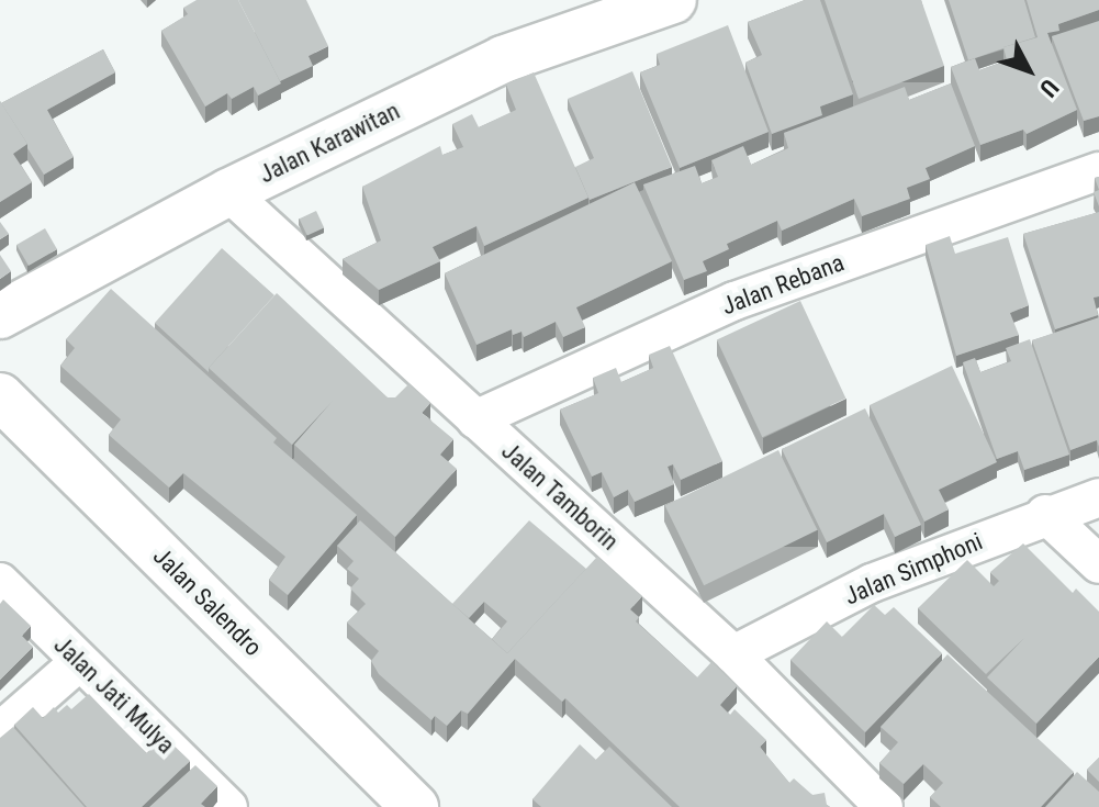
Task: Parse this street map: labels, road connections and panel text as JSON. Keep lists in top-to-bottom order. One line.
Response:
{"streets":{"street":["Jalan Karawitan","Jalan Rebana","Jalan Tamborin","Jalan Simphoni","Jalan Salendro","Jalan Jati Mulya"]},"crossings":[["Jalan Karawitan","Jalan Tamborin"],["Jalan Rebana","Jalan Tamborin"],["Jalan Tamborin","Jalan Simphoni"]],"north":"bottom right"}
